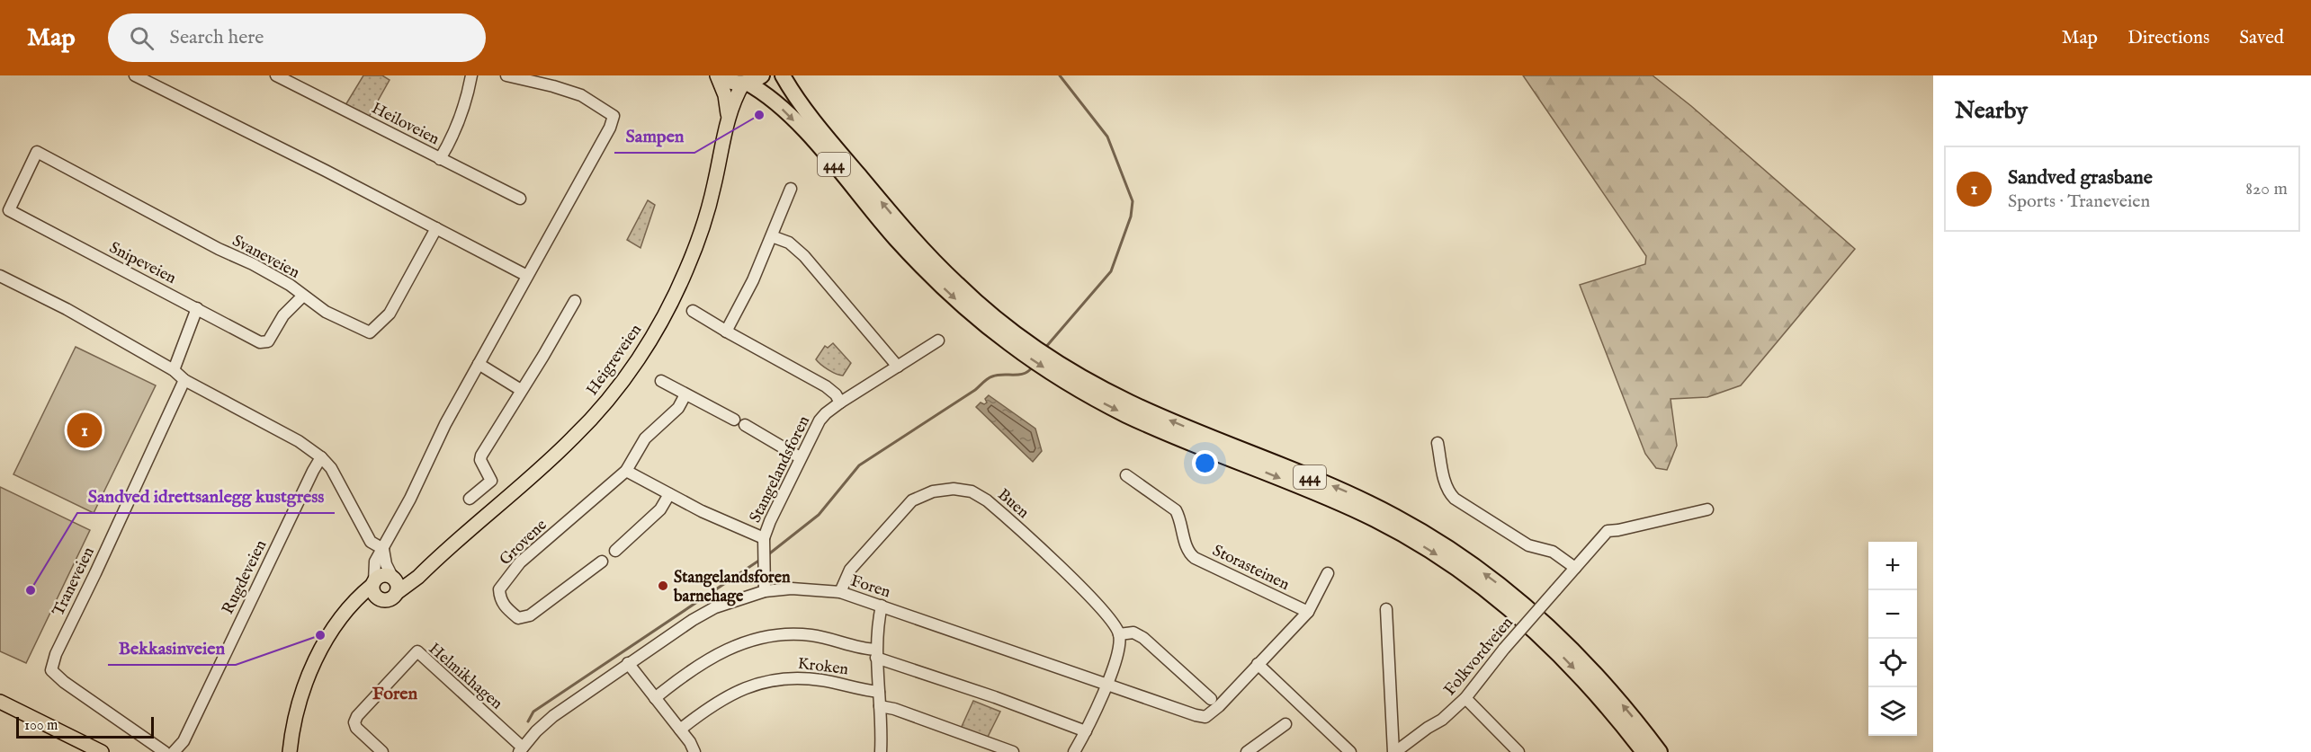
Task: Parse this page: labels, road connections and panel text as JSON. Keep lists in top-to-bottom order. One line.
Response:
{"streets":{"highway":["444"],"main road":["Heigreveien"],"street":["Heiloveien","Svaneveien","Snipeveien","Stangelandsforen","Buen","Grovene","Storasteinen","Rugdeveien","Traneveien","Foren","Folkvordveien","Kroken","Helmikhagen"]},"crossings":[["444","Heigreveien"],["Svaneveien","Snipeveien"],["Stangelandsforen","Foren"],["Buen","Foren"],["Foren","Helmikhagen"]],"districts":["Foren"],"places":["Sampen","Stangelandsforen barnehage","Sandved idrettsanlegg kustgress","Bekkasinveien"],"scale_bar":"100 m","page":{"header":"Map","search":"Search here","nav":["Map","Directions","Saved"],"heading":"Nearby","list":[{"mark":"1","name":"Sandved grasbane","note":"Sports · Traneveien","value":"820 m"}],"pins":"1","map_buttons":["+","−"],"scale":"100 m"}}
